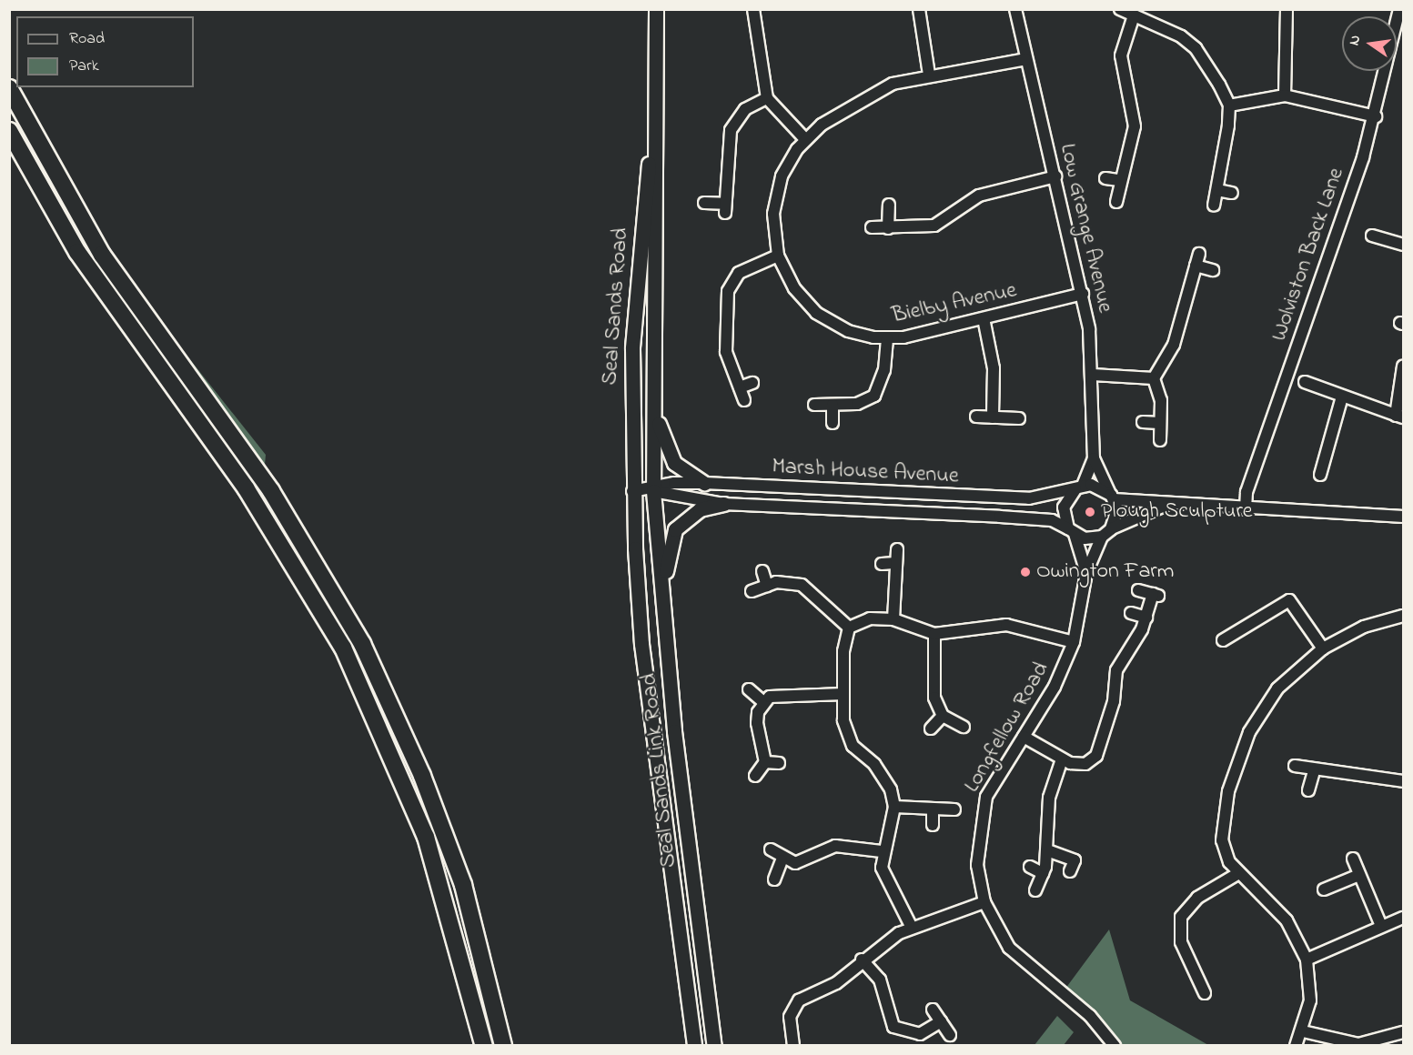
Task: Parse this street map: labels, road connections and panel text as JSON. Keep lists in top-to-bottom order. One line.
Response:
{"streets":{"main road":["Seal Sands Road","Seal Sands Link Road"],"street":["Low Grange Avenue","Wolviston Back Lane","Bielby Avenue","Marsh House Avenue","Longfellow Road"]},"crossings":[["Low Grange Avenue","Bielby Avenue"],["Low Grange Avenue","Marsh House Avenue"],["Low Grange Avenue","Longfellow Road"],["Wolviston Back Lane","Marsh House Avenue"],["Seal Sands Road","Marsh House Avenue"],["Seal Sands Road","Seal Sands Link Road"],["Marsh House Avenue","Longfellow Road"],["Marsh House Avenue","Seal Sands Link Road"]],"places":["Plough Sculpture","Owington Farm"],"legend":["Road","Park"],"north":"left"}
